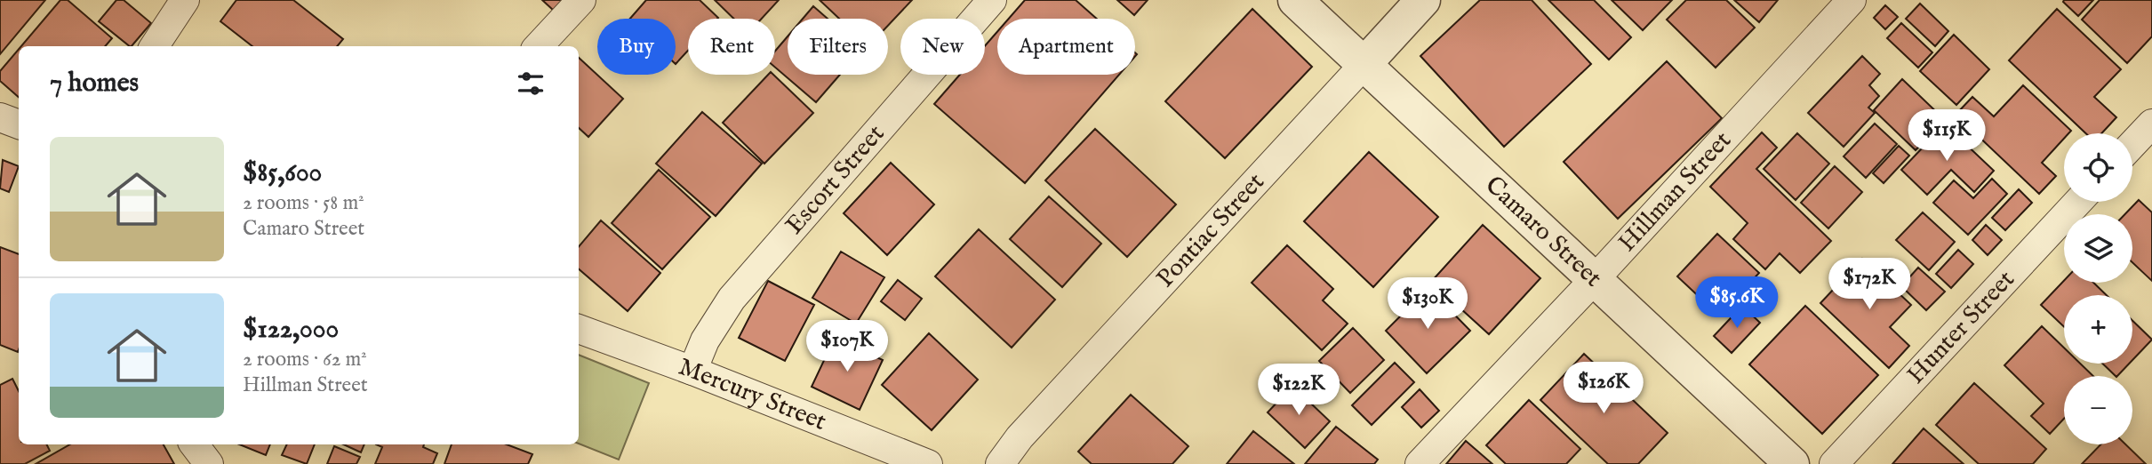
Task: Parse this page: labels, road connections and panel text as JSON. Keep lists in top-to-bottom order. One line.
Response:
{"streets":{"street":["Escort Street","Hillman Street","Pontiac Street","Camaro Street","Hunter Street","Mercury Street"]},"crossings":[["Escort Street","Mercury Street"],["Hillman Street","Camaro Street"],["Pontiac Street","Camaro Street"]],"page":{"chip":["Buy","Rent","Filters","New","Apartment"],"heading":"7 homes","price":["$115K","$172K","$85.6K","$130K","$107K","$126K","$122K"],"list":[{"name":"$85,600","note":"2 rooms · 58 m² · Camaro Street"},{"name":"$122,000","note":"2 rooms · 62 m² · Hillman Street"}],"map_buttons":["+","−"]}}
